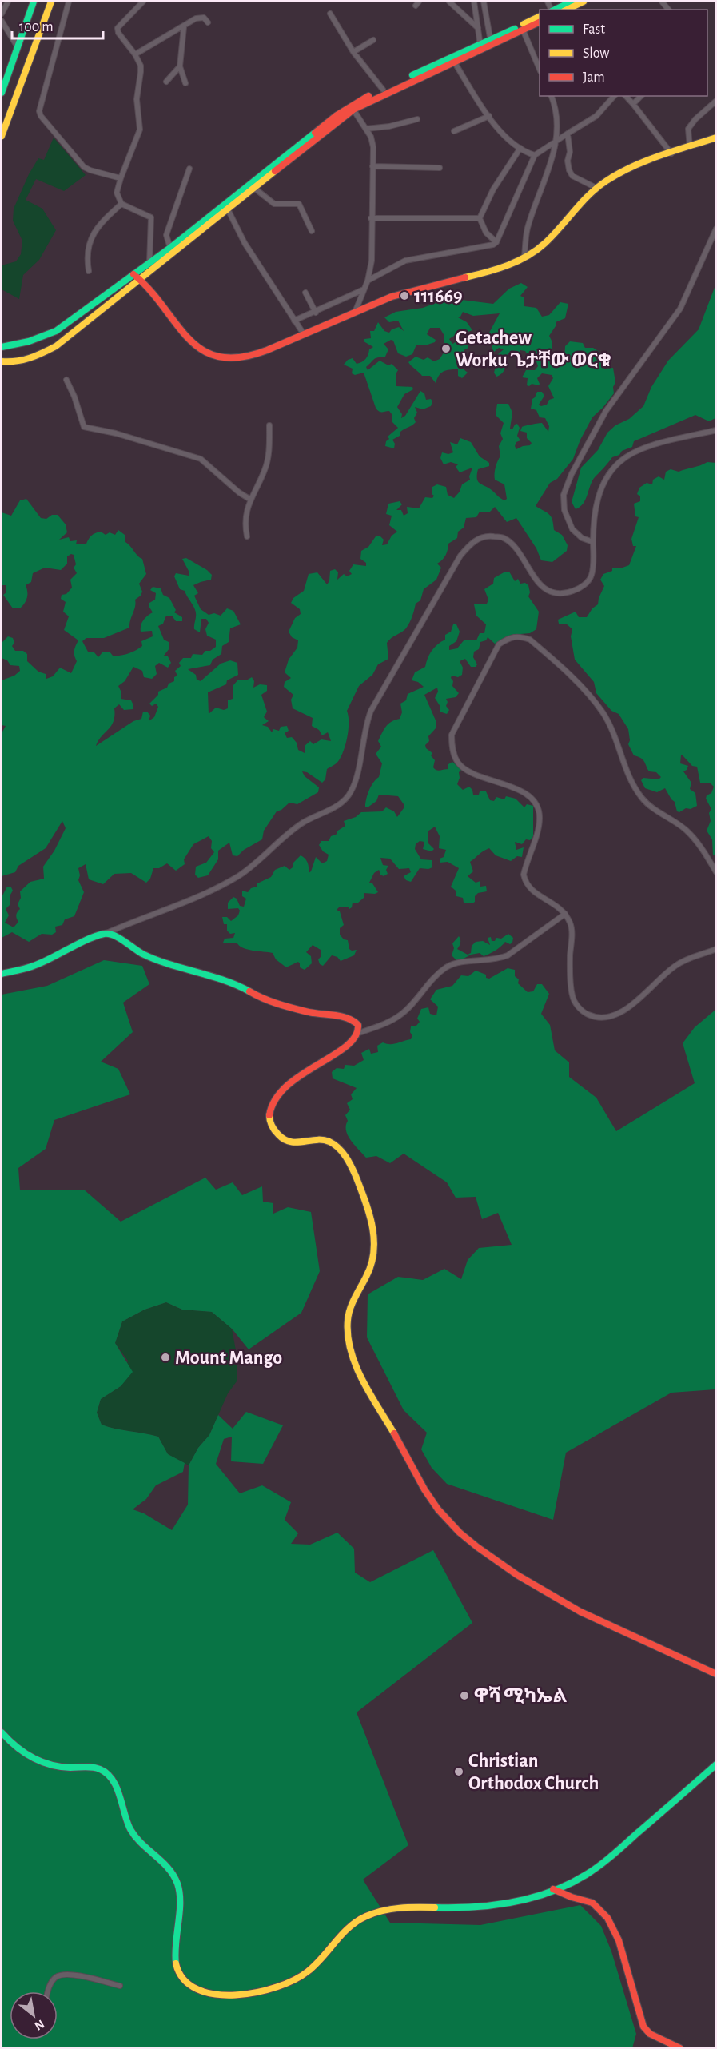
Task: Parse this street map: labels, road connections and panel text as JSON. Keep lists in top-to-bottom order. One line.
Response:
{"places":["111669","Getachew Worku ጌታቸው ወርቁ","Mount Mango","ዋሻ ሚካኤል","Christian Orthodox Church"],"legend":["Fast","Slow","Jam"],"scale_bar":"100 m","north":"bottom right"}
